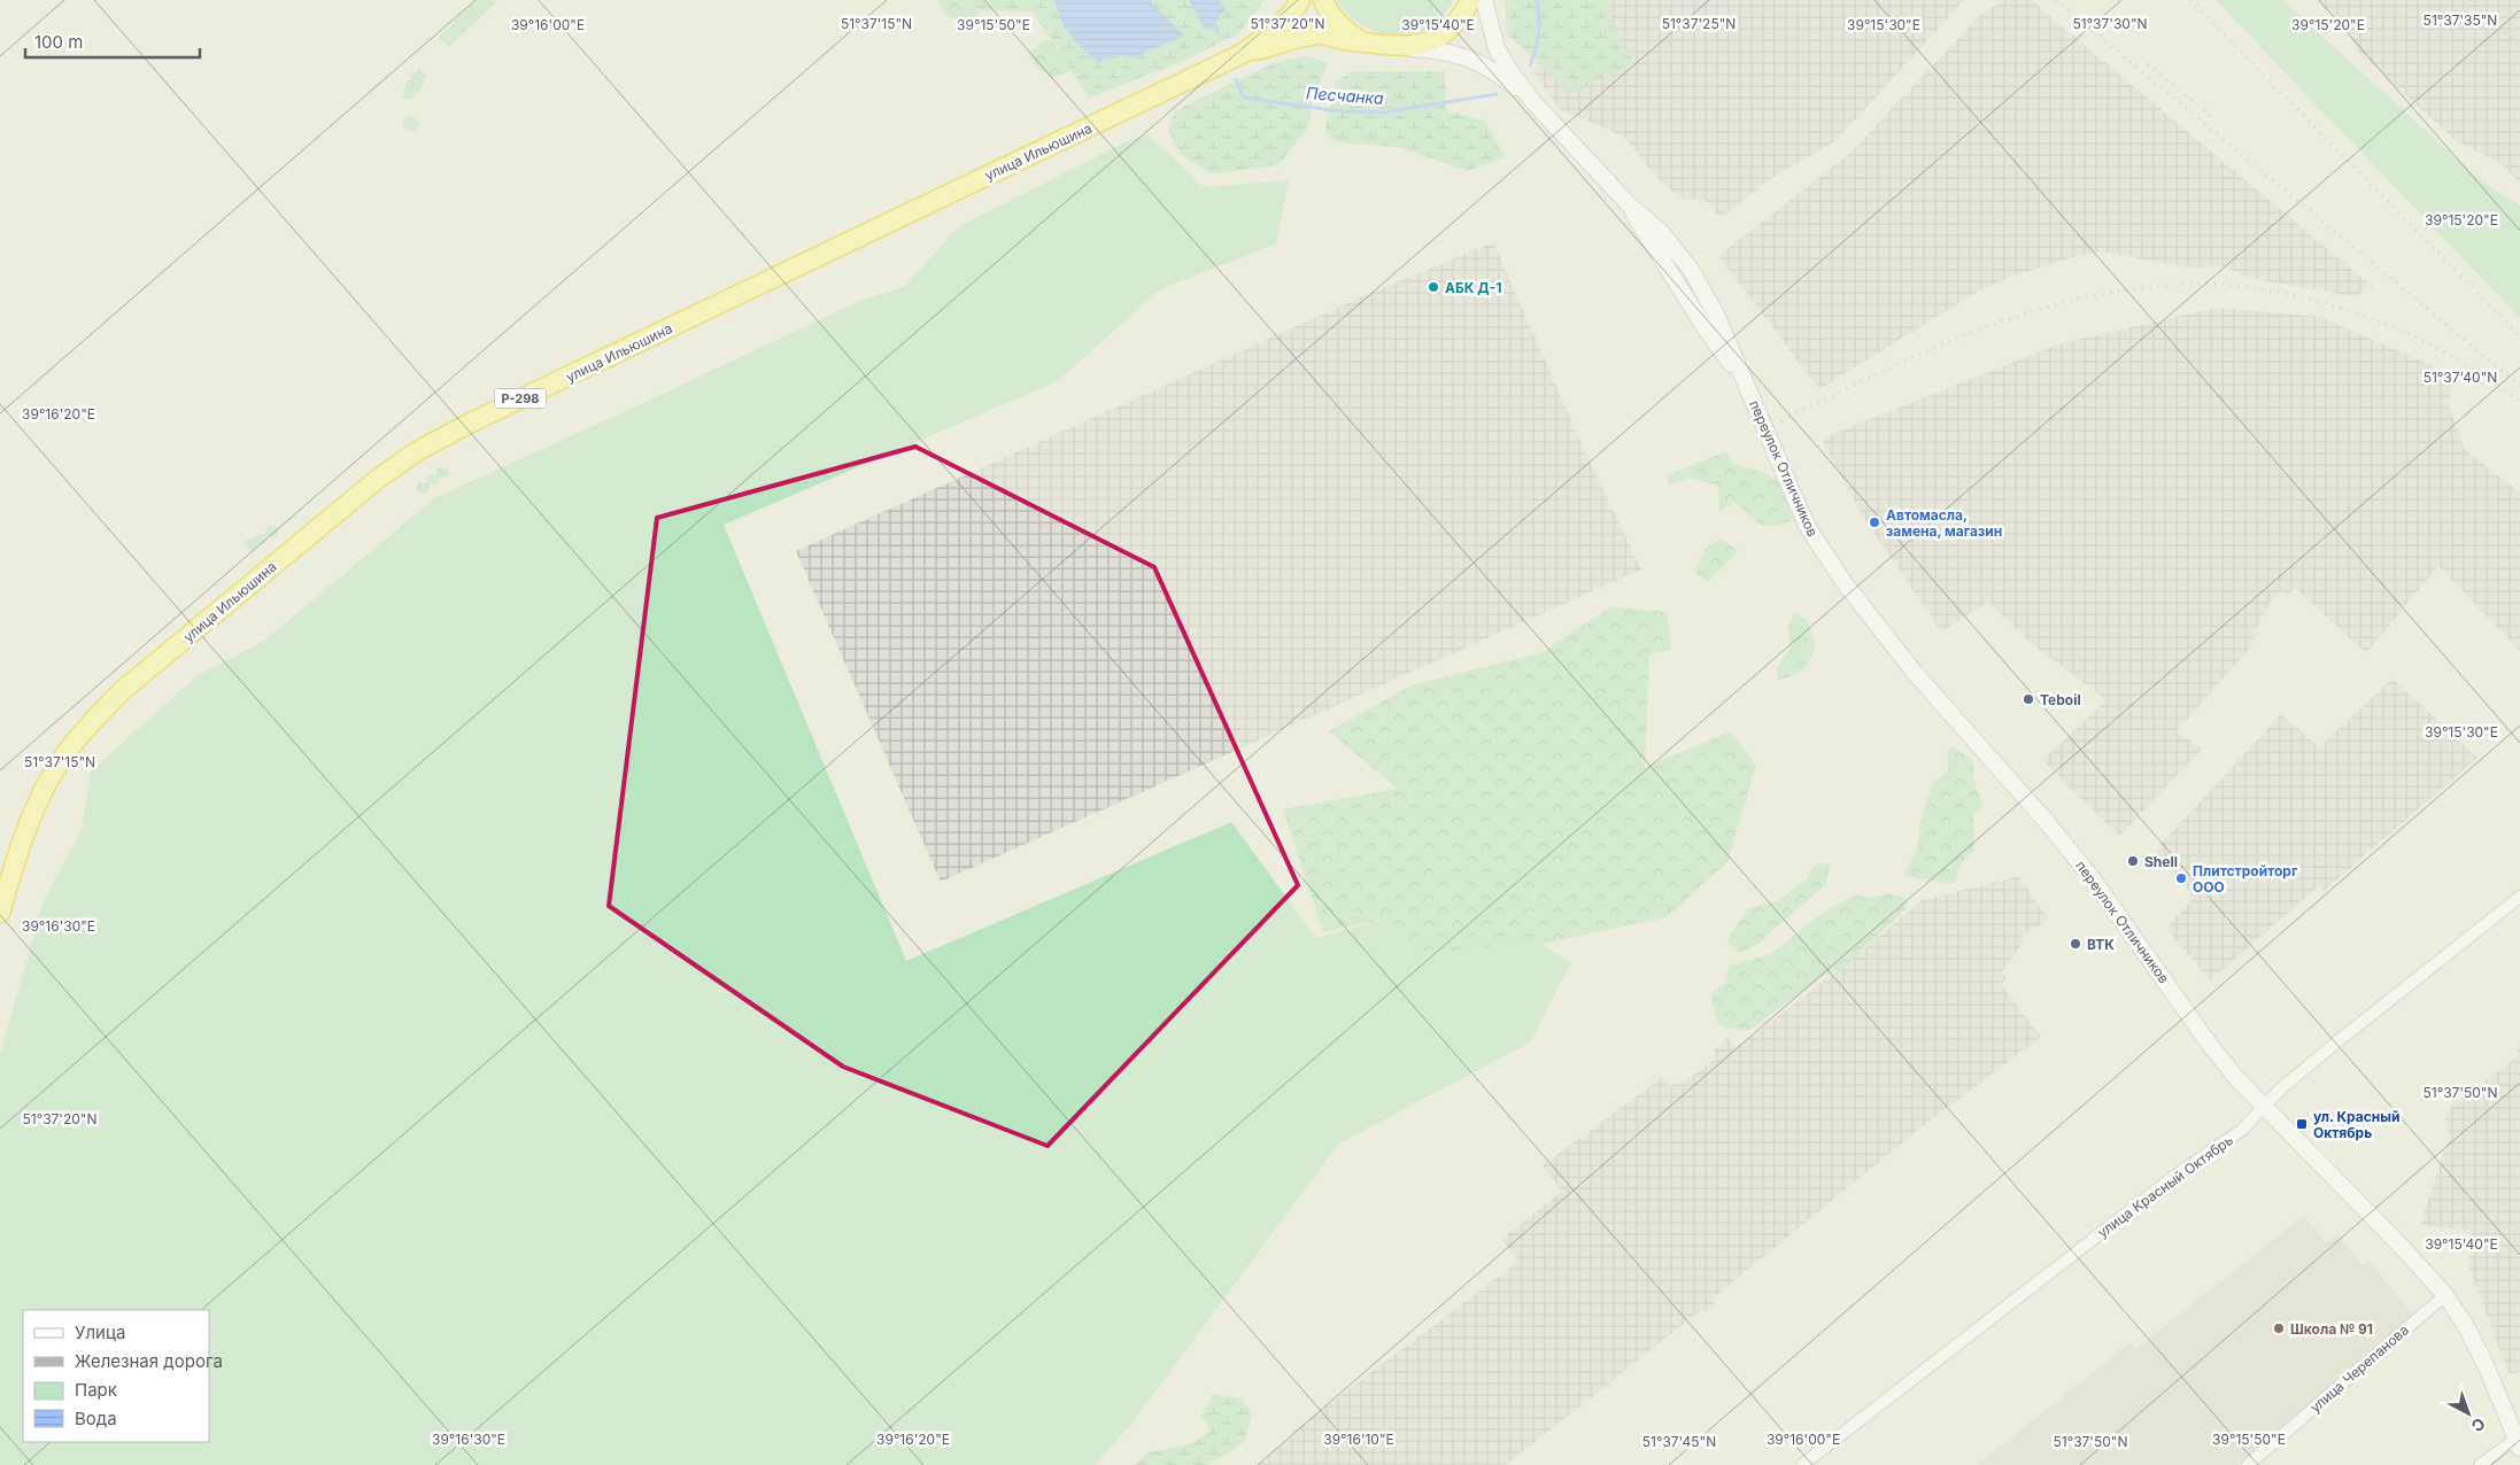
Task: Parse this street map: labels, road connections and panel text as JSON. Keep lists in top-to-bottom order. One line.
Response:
{"streets":{"highway":["улица Ильюшина","Р-298"],"main road":["переулок Отличников"],"street":["улица Красный Октябрь","улица Черепанова"]},"crossings":[["улица Ильюшина","Р-298"],["переулок Отличников","улица Красный Октябрь"],["переулок Отличников","улица Черепанова"]],"water":["Песчанка"],"places":{"other":["АБК Д-1","Автомасла, замена, магазин","Teboil","Shell","Плитстройторг ООО","ВТК","Школа № 91"],"transit":["ул. Красный Октябрь"]},"legend":["Улица","Железная дорога","Парк","Вода"],"scale_bar":"100 m","north":"bottom right","coordinates":["51°37'35\"N","51°37'15\"N","51°37'20\"N","51°37'25\"N","51°37'30\"N","39°16'00\"E","39°15'50\"E","39°15'40\"E","39°15'30\"E","39°15'20\"E","51°37'40\"N","39°16'20\"E","39°16'30\"E","51°37'50\"N","39°16'10\"E","51°37'45\"N"]}
